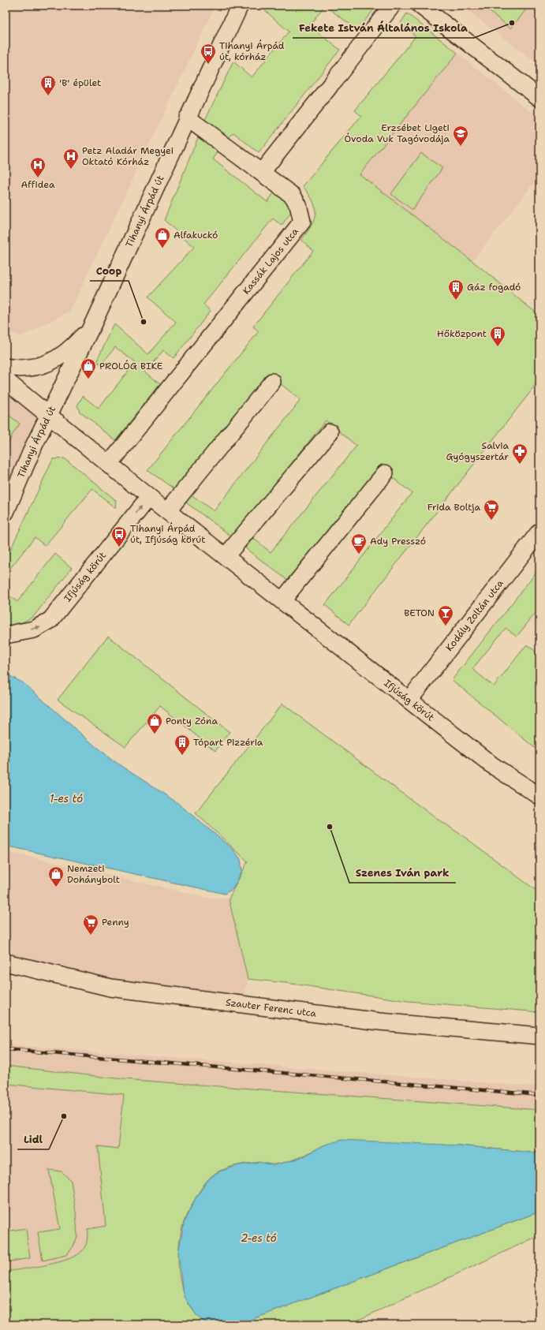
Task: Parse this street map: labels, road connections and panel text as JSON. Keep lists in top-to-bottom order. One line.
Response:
{"streets":{"street":["Tihanyi Árpád út","Kassák Lajos utca","Ifjúság körút","Kodály Zoltán utca","Szauter Ferenc utca"]},"crossings":[["Tihanyi Árpád út","Ifjúság körút"],["Kassák Lajos utca","Ifjúság körút"],["Ifjúság körút","Kodály Zoltán utca"]],"water":["1-es tó","2-es tó"],"places":{"other":["Fekete István Általános Iskola","Coop","Szenes Iván park","Lidl"],"bus stop":["Tihanyi Árpád út, kórház","Tihanyi Árpád út, Ifjúság körút"],"building":["'B' épület","Gáz fogadó","Hőközpont","Tópart Pizzéria"],"school or university":["Erzsébet Ligeti Óvoda Vuk Tagóvodája"],"hospital":["Petz Aladár Megyei Oktató Kórház","Affidea"],"shop":["Alfakuckó","PROLÓG BIKE","Ponty Zóna","Nemzeti Dohánybolt"],"pharmacy":["Salvia Gyógyszertár"],"supermarket":["Frida Boltja","Penny"],"cafe":["Ady Presszó"],"bar":["BETON"]}}
